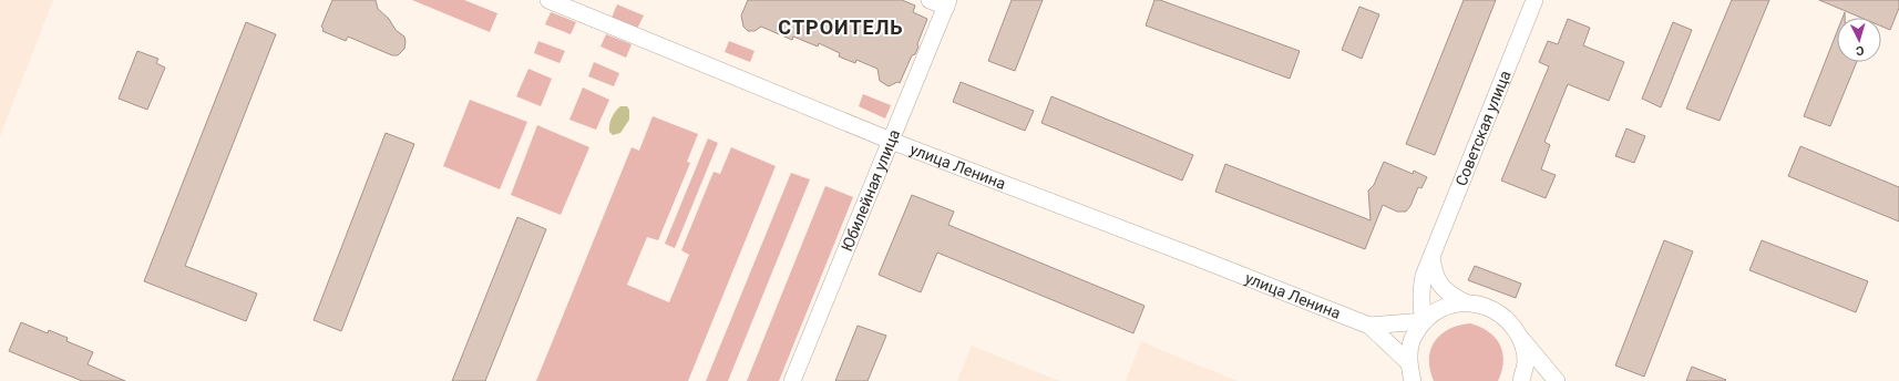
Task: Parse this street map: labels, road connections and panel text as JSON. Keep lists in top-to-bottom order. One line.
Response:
{"streets":{"street":["Советская улица","улица Ленина","Юбилейная улица"]},"crossings":[["улица Ленина","Юбилейная улица"]],"districts":["СТРОИТЕЛЬ"],"north":"bottom"}
